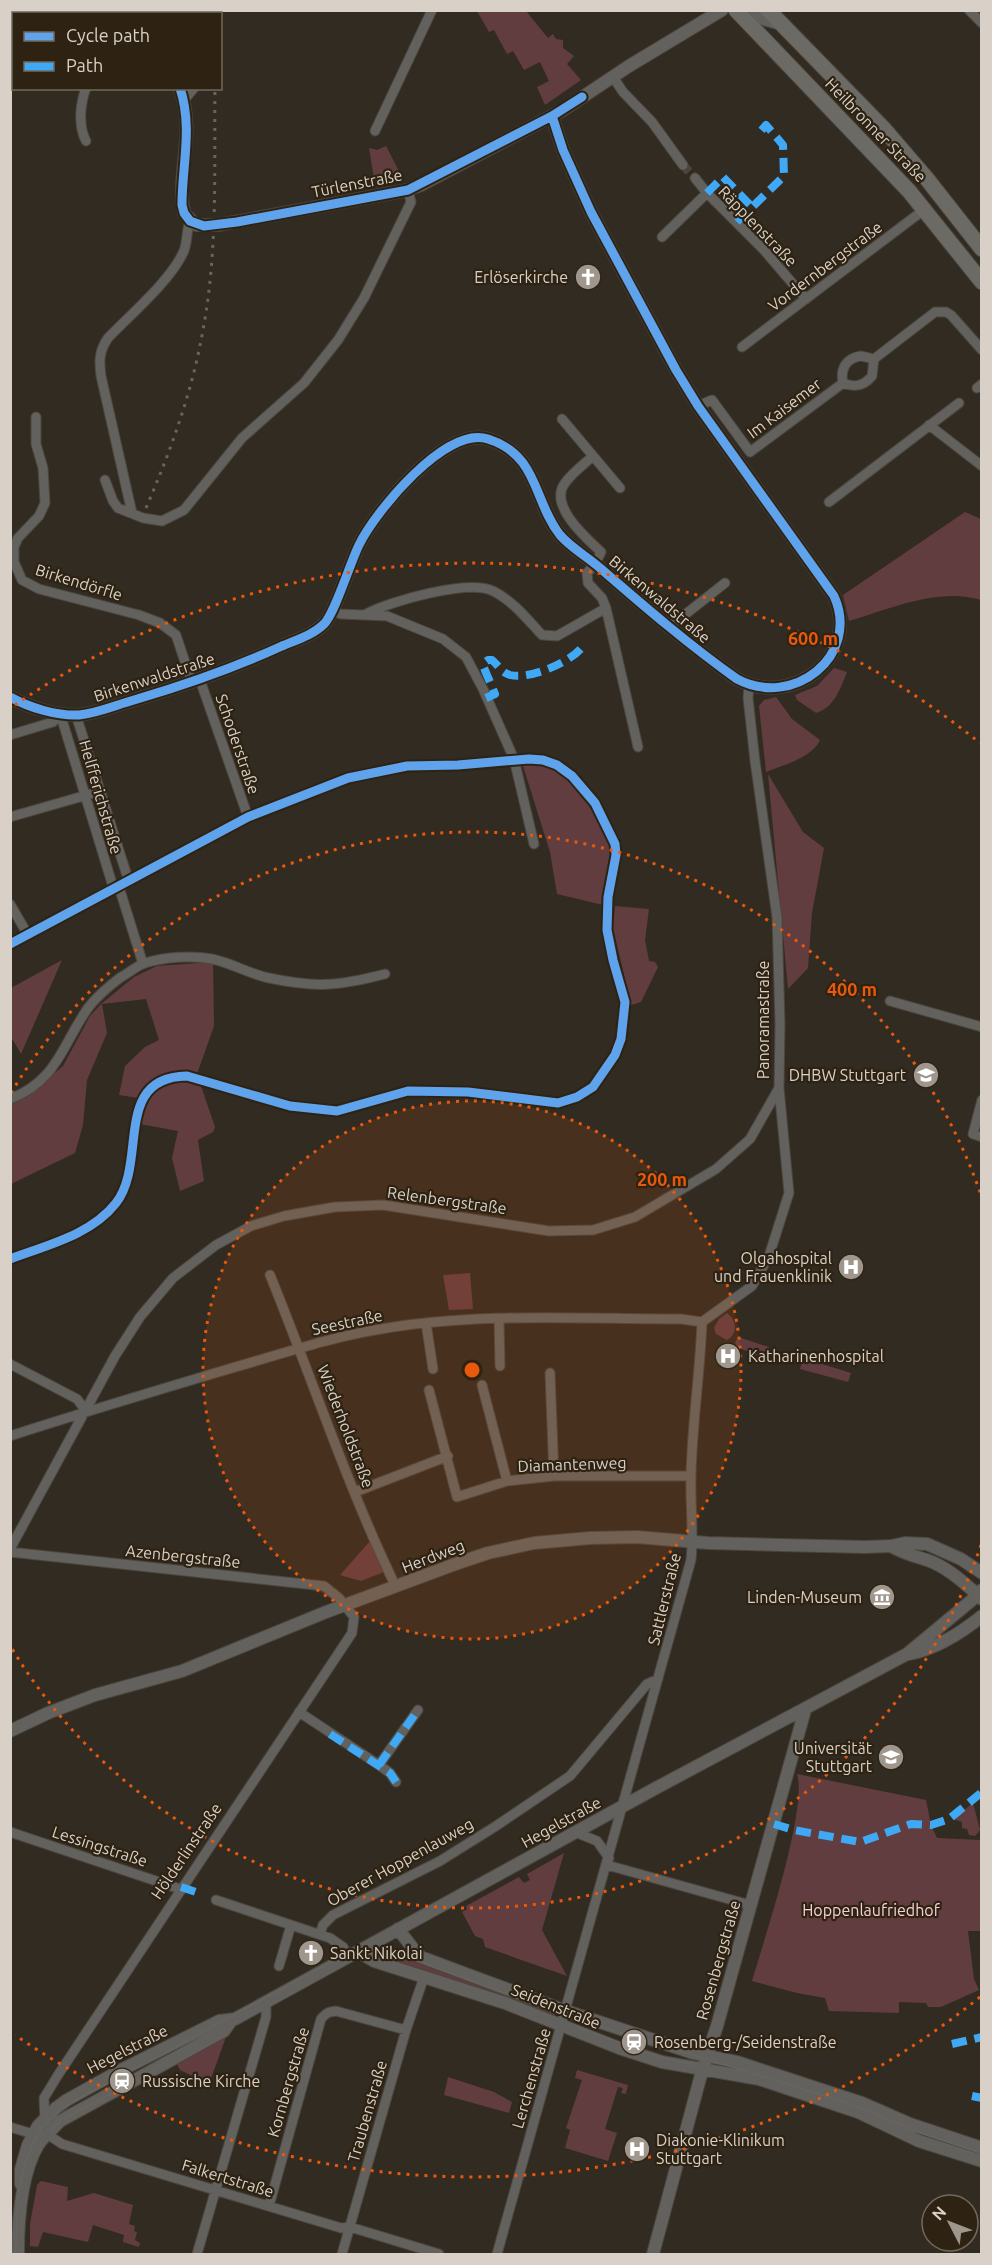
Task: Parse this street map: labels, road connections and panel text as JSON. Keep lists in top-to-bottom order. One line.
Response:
{"streets":{"main road":["Heilbronner Straße"],"street":["Türlenstraße","Räpplenstraße","Vordernbergstraße","Im Kaisemer","Birkendörfle","Birkenwaldstraße","Schoderstraße","Helfferichstraße","Panoramastraße","Relenbergstraße","Seestraße","Wiederholdstraße","Diamantenweg","Azenbergstraße","Herdweg","Sattlerstraße","Hegelstraße","Lessingstraße","Hölderlinstraße","Oberer Hoppenlauweg","Rosenbergstraße","Seidenstraße","Lerchenstraße","Kornbergstraße","Traubenstraße","Falkertstraße"]},"crossings":[["Heilbronner Straße","Vordernbergstraße"],["Türlenstraße","Birkenwaldstraße"],["Räpplenstraße","Vordernbergstraße"],["Im Kaisemer","Birkenwaldstraße"],["Birkendörfle","Birkenwaldstraße"],["Birkendörfle","Schoderstraße"],["Birkenwaldstraße","Schoderstraße"],["Birkenwaldstraße","Helfferichstraße"],["Birkenwaldstraße","Panoramastraße"],["Panoramastraße","Relenbergstraße"],["Panoramastraße","Seestraße"],["Panoramastraße","Sattlerstraße"],["Relenbergstraße","Seestraße"],["Relenbergstraße","Azenbergstraße"],["Seestraße","Wiederholdstraße"],["Seestraße","Sattlerstraße"],["Wiederholdstraße","Herdweg"],["Diamantenweg","Sattlerstraße"],["Azenbergstraße","Herdweg"],["Azenbergstraße","Hölderlinstraße"],["Herdweg","Sattlerstraße"],["Herdweg","Hegelstraße"],["Herdweg","Hölderlinstraße"],["Sattlerstraße","Hegelstraße"],["Sattlerstraße","Oberer Hoppenlauweg"],["Sattlerstraße","Lerchenstraße"],["Hegelstraße","Hölderlinstraße"],["Hegelstraße","Rosenbergstraße"],["Hegelstraße","Seidenstraße"],["Hegelstraße","Lerchenstraße"],["Hegelstraße","Falkertstraße"],["Lessingstraße","Hölderlinstraße"],["Hölderlinstraße","Falkertstraße"],["Oberer Hoppenlauweg","Seidenstraße"],["Rosenbergstraße","Seidenstraße"],["Seidenstraße","Lerchenstraße"],["Seidenstraße","Traubenstraße"],["Kornbergstraße","Traubenstraße"],["Kornbergstraße","Falkertstraße"],["Traubenstraße","Falkertstraße"]],"parks":["Hoppenlaufriedhof"],"places":{"church":["Erlöserkirche","Sankt Nikolai"],"school or university":["DHBW Stuttgart","Universität Stuttgart"],"hospital":["Olgahospital und Frauenklinik","Katharinenhospital","Diakonie-Klinikum Stuttgart"],"museum":["Linden-Museum"],"station":["Rosenberg-/Seidenstraße","Russische Kirche"]},"legend":["Cycle path","Path"],"north":"top left","rings":["600 m","400 m","200 m"]}
